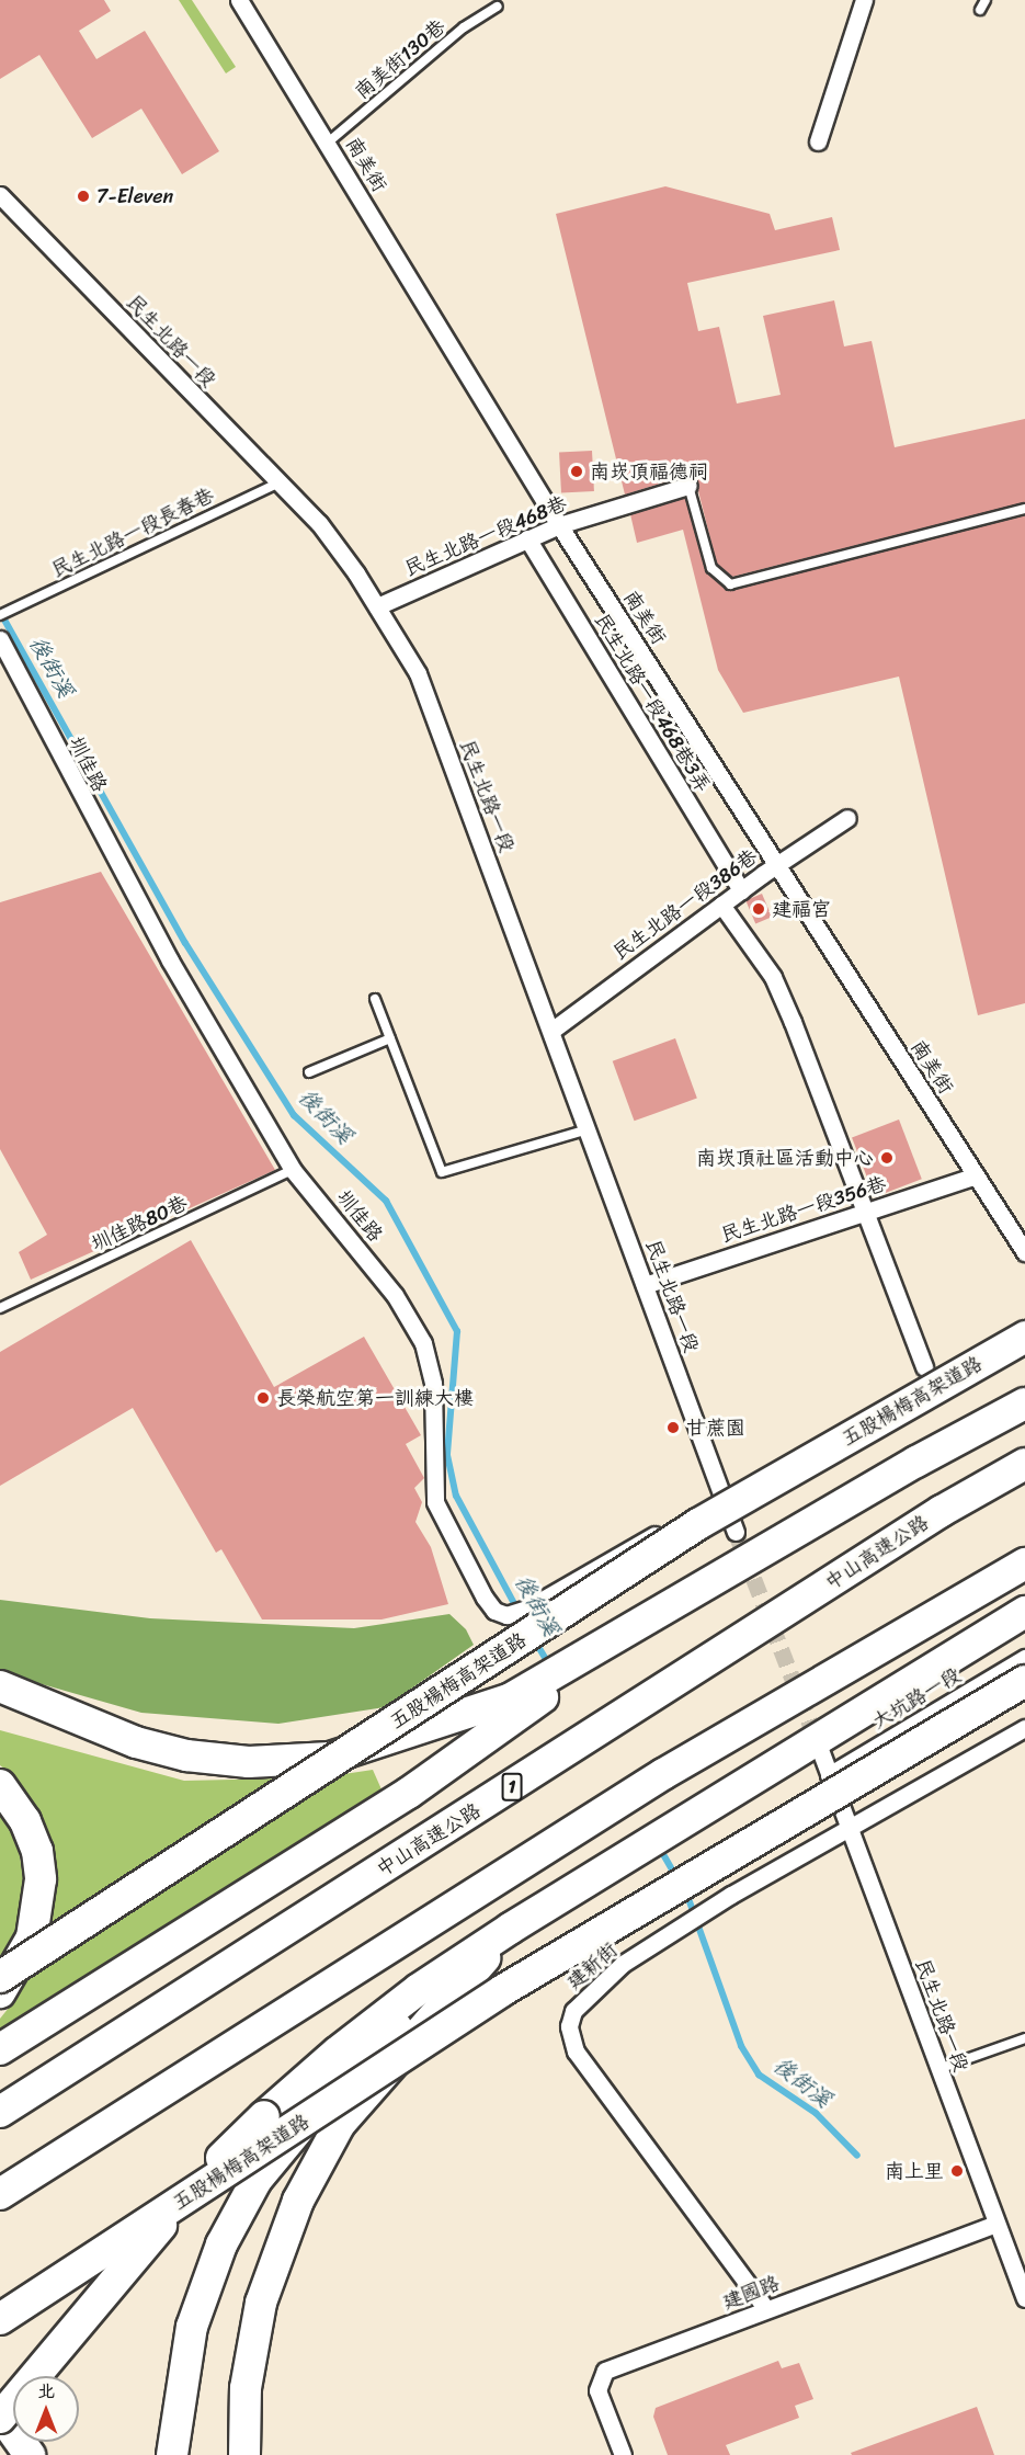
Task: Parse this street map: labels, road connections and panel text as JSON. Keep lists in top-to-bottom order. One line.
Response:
{"streets":{"highway":["五股楊梅高架道路","中山高速公路","1"],"street":["南美街","民生北路一段","民生北路一段468巷","民生北路一段468巷3弄","圳佳路","民生北路一段386巷","民生北路一段356巷","大坑路一段","建新街","建國路"],"lane":["南美街130巷","民生北路一段長春巷","圳佳路80巷"]},"crossings":[["南美街130巷","南美街"],["南美街","民生北路一段468巷"],["南美街","民生北路一段386巷"],["南美街","民生北路一段356巷"],["民生北路一段","民生北路一段長春巷"],["民生北路一段","民生北路一段468巷"],["民生北路一段","圳佳路"],["民生北路一段","民生北路一段386巷"],["民生北路一段","民生北路一段356巷"],["民生北路一段","大坑路一段"],["民生北路一段","建新街"],["民生北路一段","建國路"],["民生北路一段468巷","民生北路一段468巷3弄"],["民生北路一段468巷3弄","民生北路一段386巷"],["圳佳路","圳佳路80巷"],["建新街","建國路"]],"water":["後街溪"],"places":["7-Eleven","南崁頂福德祠","建福宮","南崁頂社區活動中心","長榮航空第一訓練大樓","甘蔗園","南上里"],"north":"top"}
